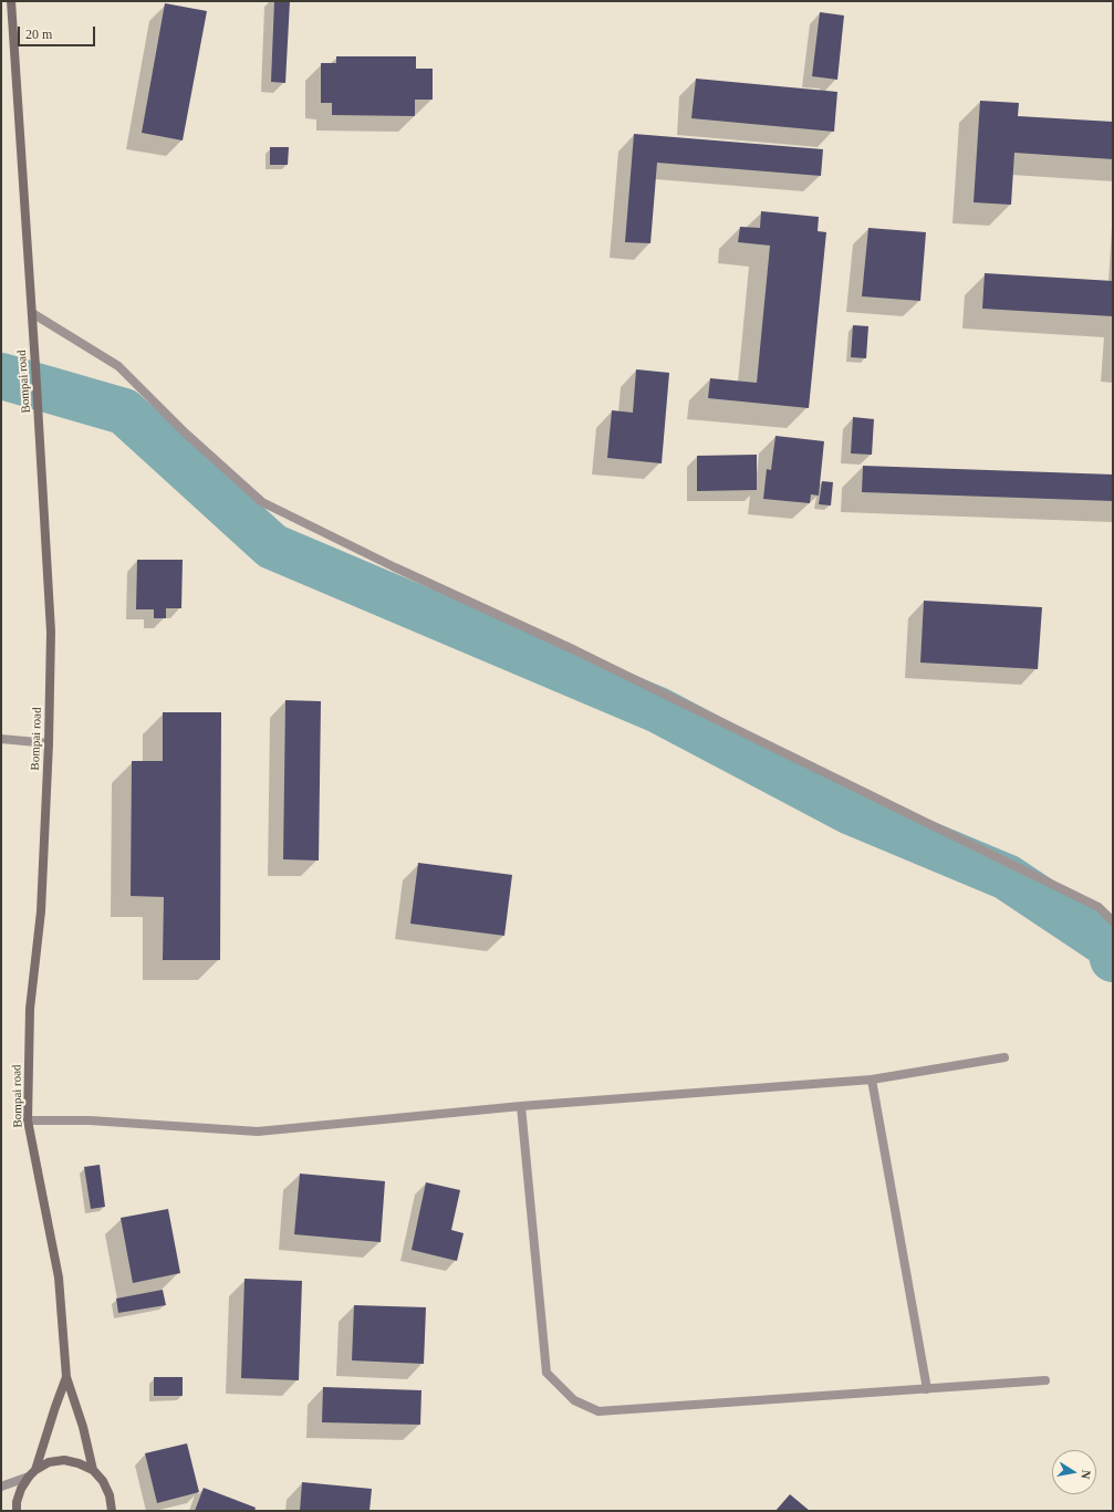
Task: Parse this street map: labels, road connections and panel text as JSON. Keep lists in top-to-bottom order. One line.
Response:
{"streets":{"street":["Bompai road"]},"scale_bar":"20 m","north":"right"}
